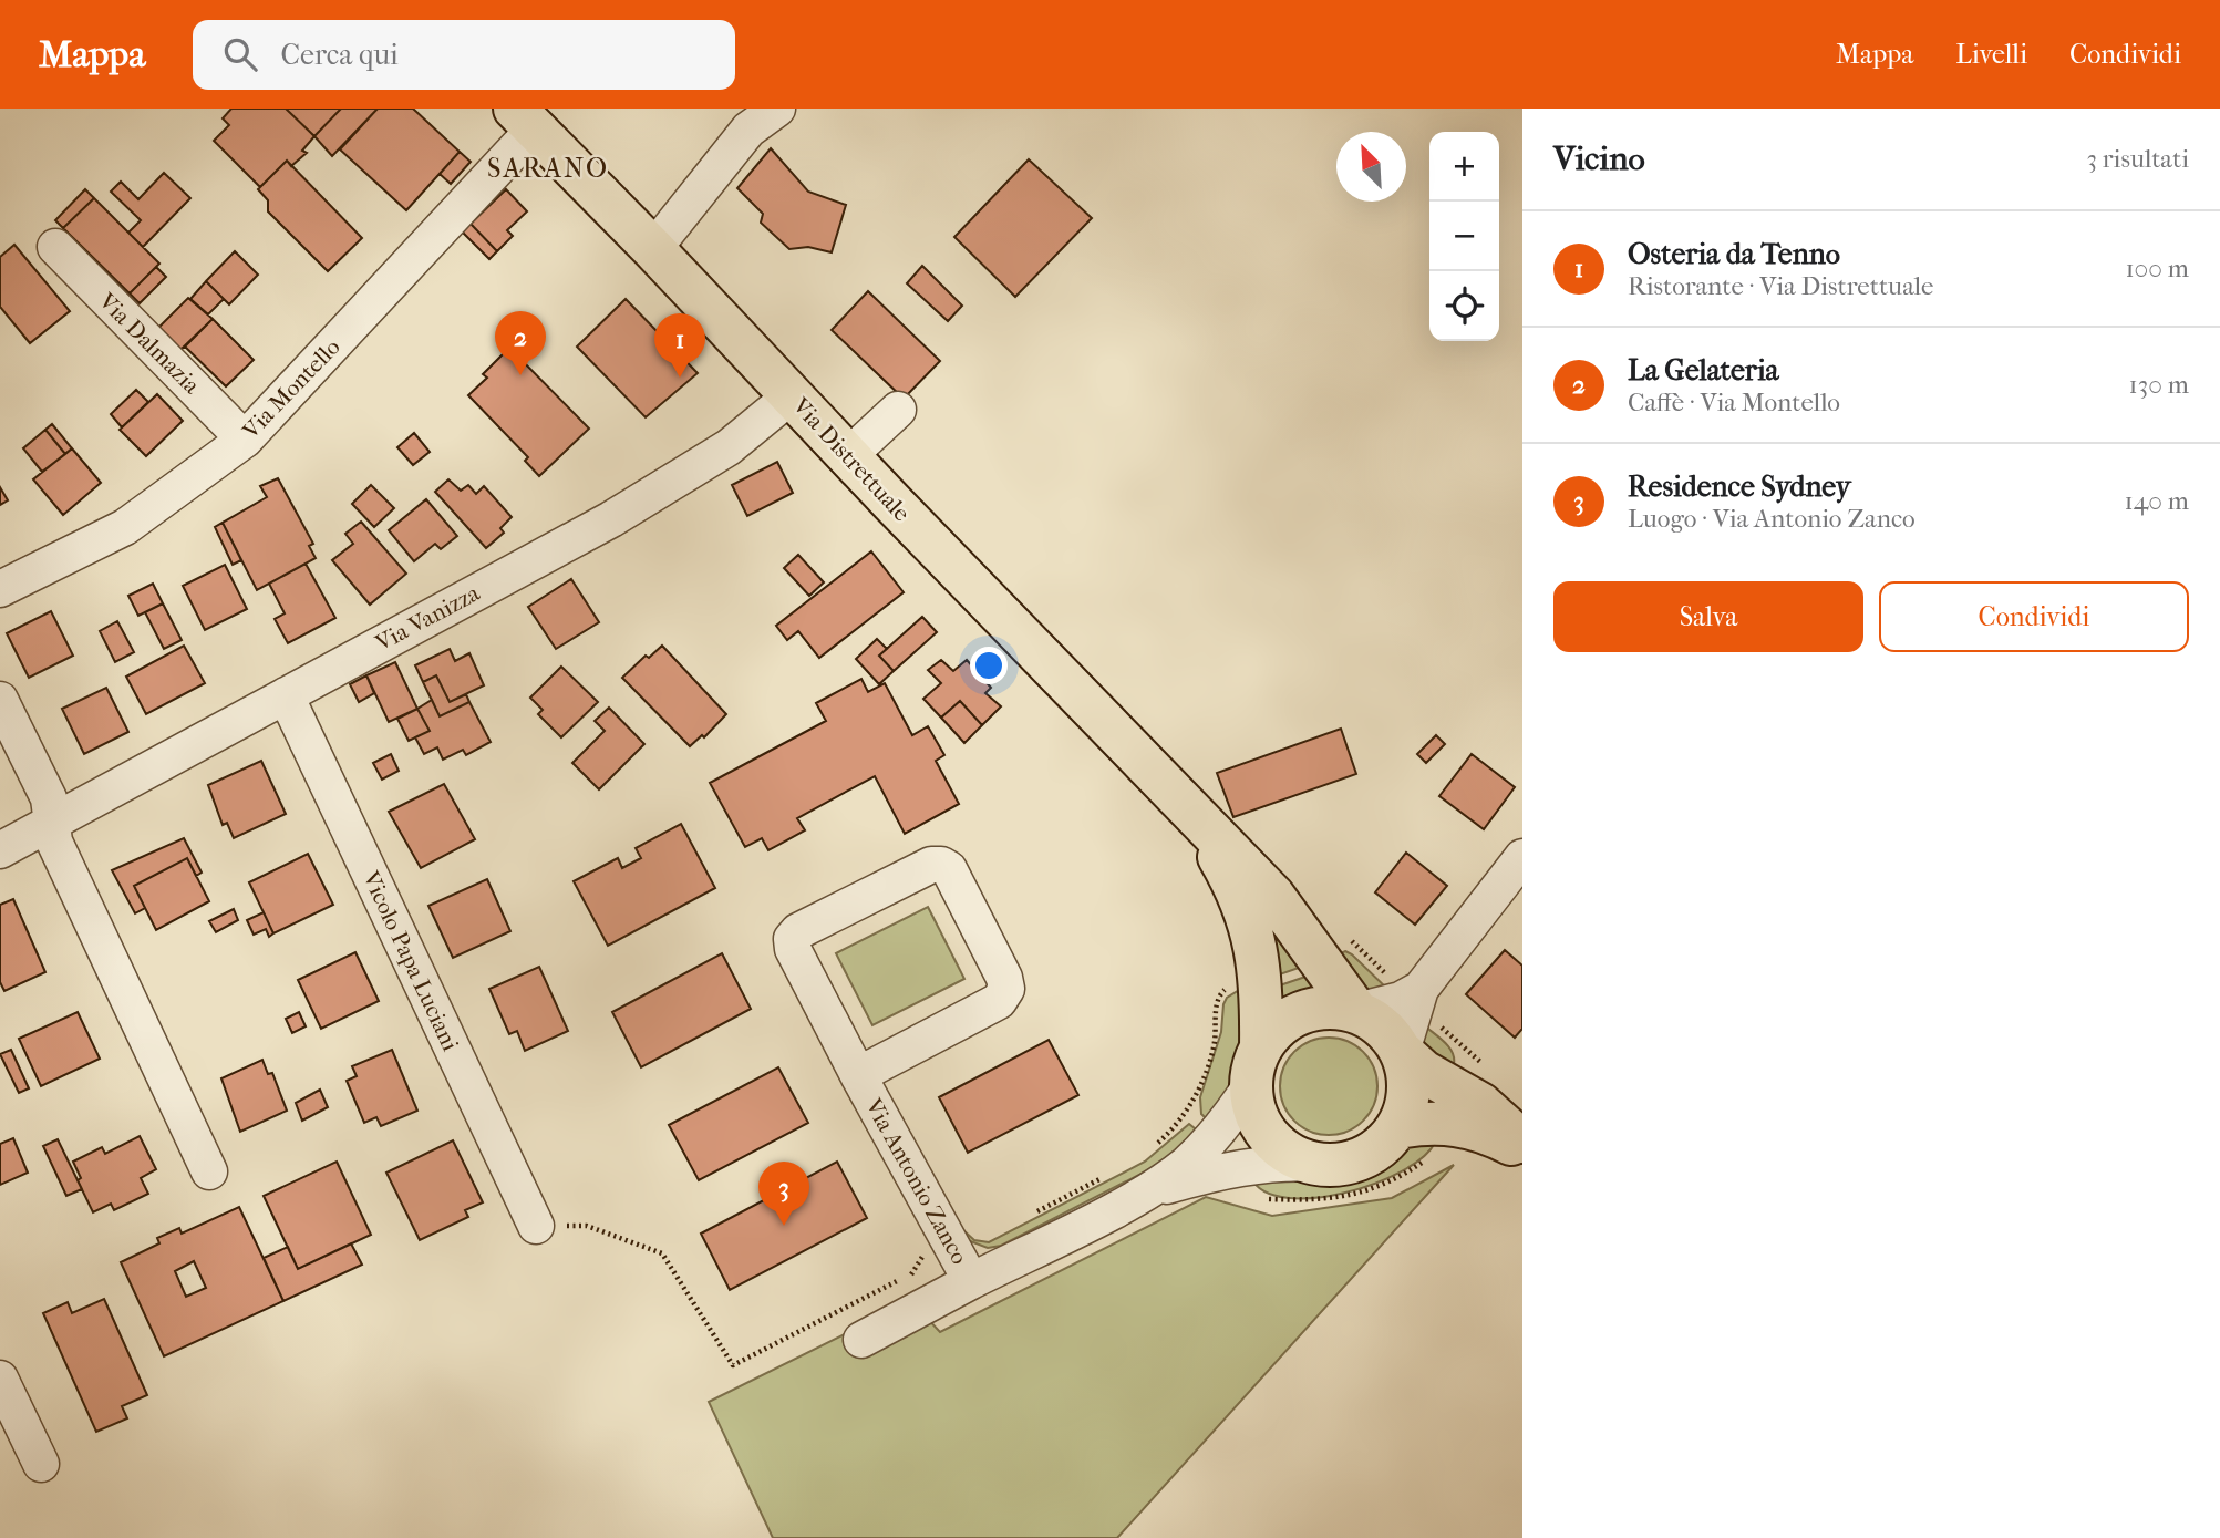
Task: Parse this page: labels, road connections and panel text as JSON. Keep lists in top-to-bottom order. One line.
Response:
{"streets":{"main road":["Via Distrettuale"],"street":["Via Dalmazia","Via Montello","Via Vanizza","Vicolo Papa Luciani","Via Antonio Zanco"]},"crossings":[["Via Dalmazia","Via Montello"],["Via Montello","Via Distrettuale"],["Via Distrettuale","Via Vanizza"],["Via Vanizza","Vicolo Papa Luciani"]],"districts":["SARANO"],"north":"top left","page":{"header":"Mappa","search":"Cerca qui","nav":["Mappa","Livelli","Condividi"],"heading":["Vicino","3 risultati"],"map_buttons":["+","−"],"list":[{"mark":"1","name":"Osteria da Tenno","note":"Ristorante · Via Distrettuale","value":"100 m"},{"mark":"2","name":"La Gelateria","note":"Caffè · Via Montello","value":"130 m"},{"mark":"3","name":"Residence Sydney","note":"Luogo · Via Antonio Zanco","value":"140 m"}],"pins":["2","1","3"],"buttons":["Salva","Condividi"]}}
